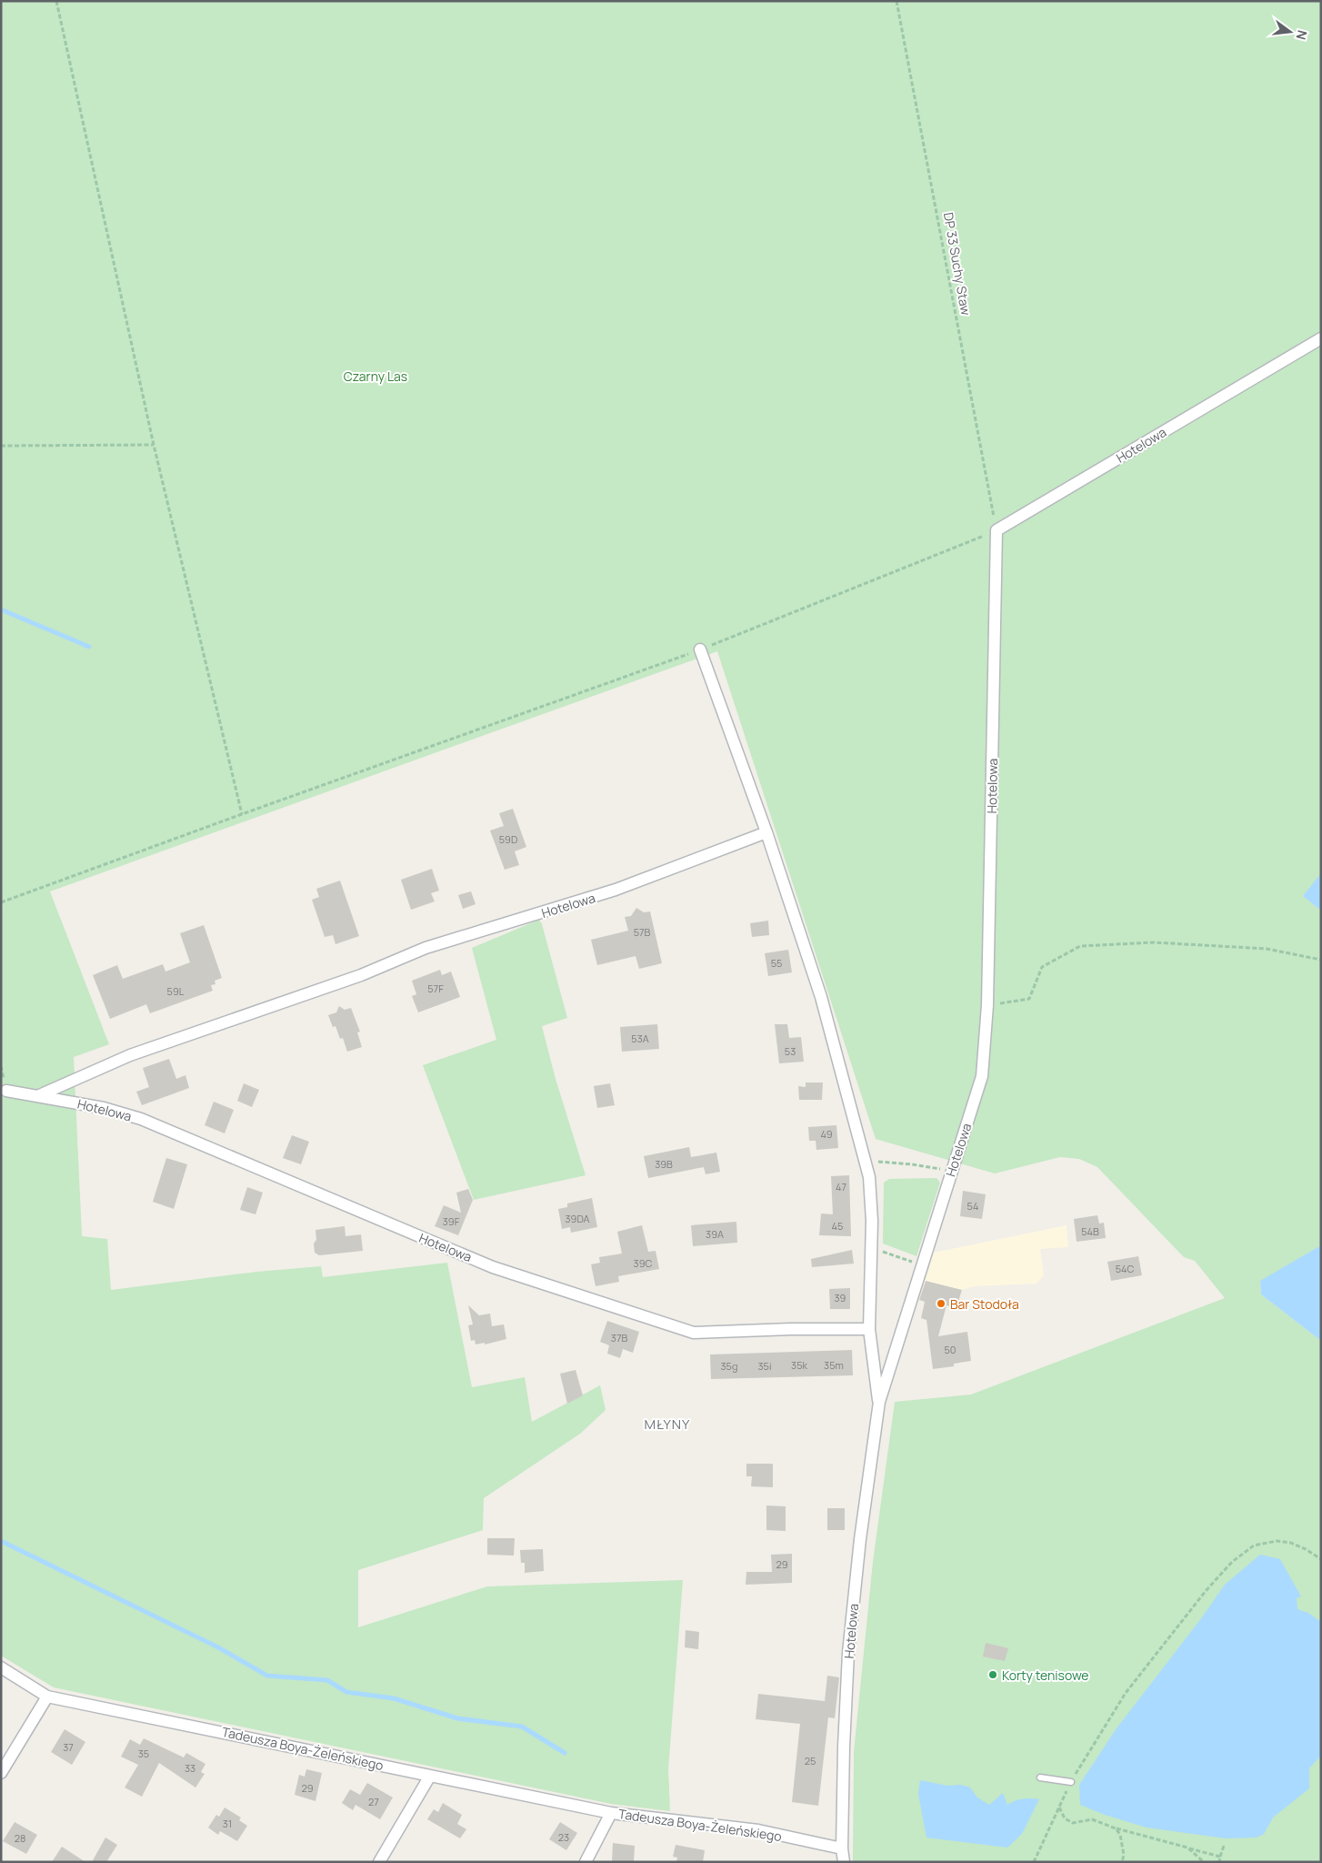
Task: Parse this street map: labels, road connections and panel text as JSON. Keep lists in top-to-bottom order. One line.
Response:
{"streets":{"street":["Hotelowa","Tadeusza Boya-Żeleńskiego"],"path":["DP 33 Suchy Staw"]},"crossings":[["DP 33 Suchy Staw","Hotelowa"],["Hotelowa","Tadeusza Boya-Żeleńskiego"]],"districts":["MŁYNY"],"parks":["Czarny Las"],"places":["Bar Stodoła","Korty tenisowe"],"house_numbers":["59D","57B","55","57F","59L","53A","53","49","39B","47","54","39DA","39F","45","54B","39A","39C","54C","39","37B","50","35k","35m","35g","35i","29","37","35","25","33","29","27","31","23","28"],"north":"right"}
